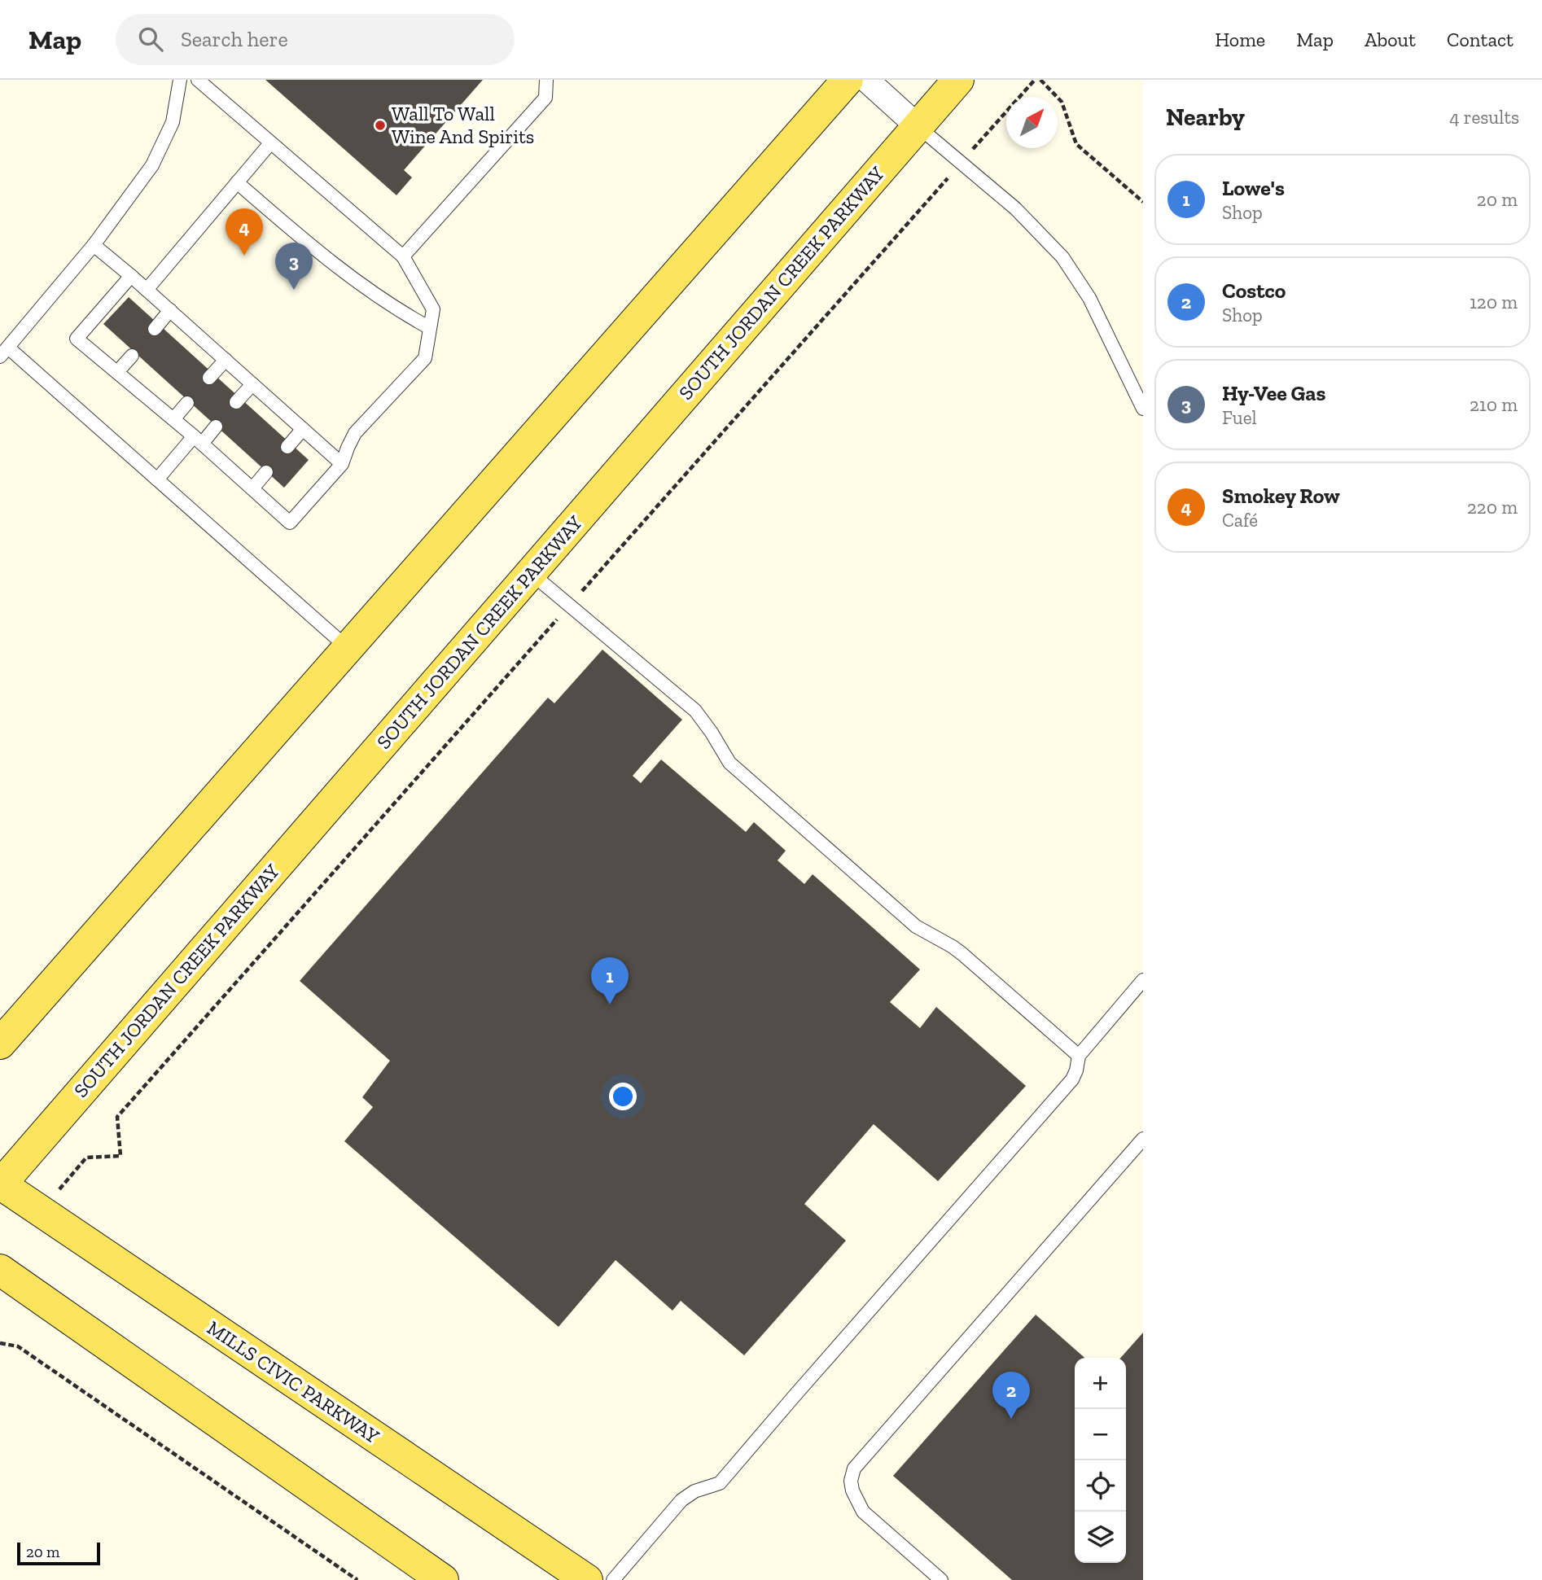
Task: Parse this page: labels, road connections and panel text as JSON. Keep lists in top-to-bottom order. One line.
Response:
{"streets":{"main road":["SOUTH JORDAN CREEK PARKWAY","MILLS CIVIC PARKWAY"]},"crossings":[["SOUTH JORDAN CREEK PARKWAY","MILLS CIVIC PARKWAY"]],"places":["Wall To Wall Wine And Spirits"],"scale_bar":"20 m","north":"top right","page":{"header":"Map","search":"Search here","nav":["Home","Map","About","Contact"],"heading":["Nearby","4 results"],"list":[{"mark":"1","name":"Lowe's","note":"Shop","value":"20 m"},{"mark":"2","name":"Costco","note":"Shop","value":"120 m"},{"mark":"3","name":"Hy-Vee Gas","note":"Fuel","value":"210 m"},{"mark":"4","name":"Smokey Row","note":"Café","value":"220 m"}],"pins":["4","3","1","2"],"map_buttons":["+","−"],"scale":"20 m"}}
